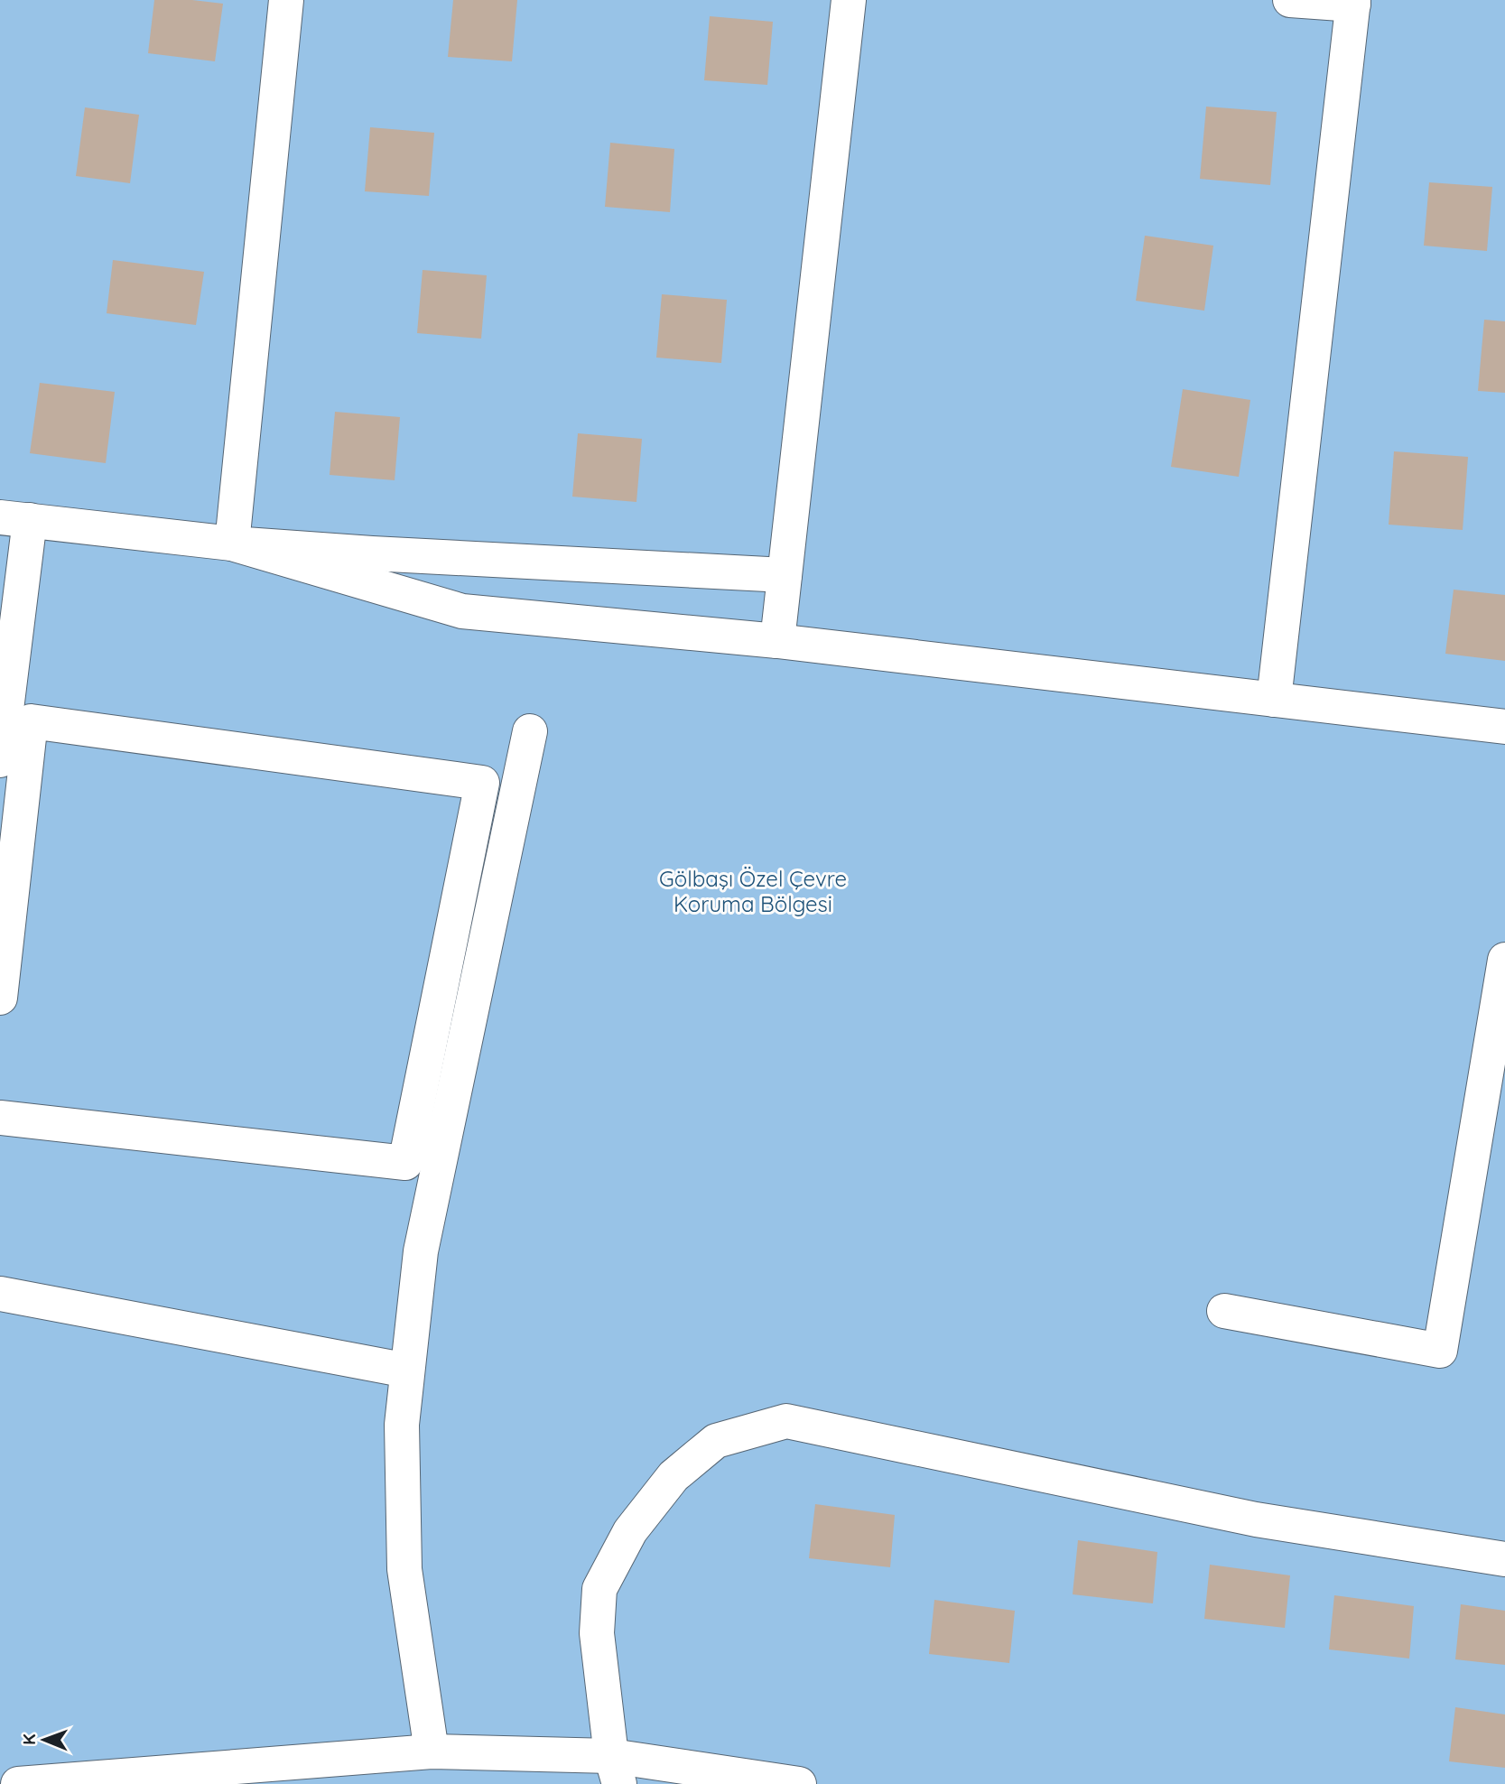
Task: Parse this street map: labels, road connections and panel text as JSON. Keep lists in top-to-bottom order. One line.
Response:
{"parks":["Gölbaşı Özel Çevre Koruma Bölgesi"],"north":"left"}
